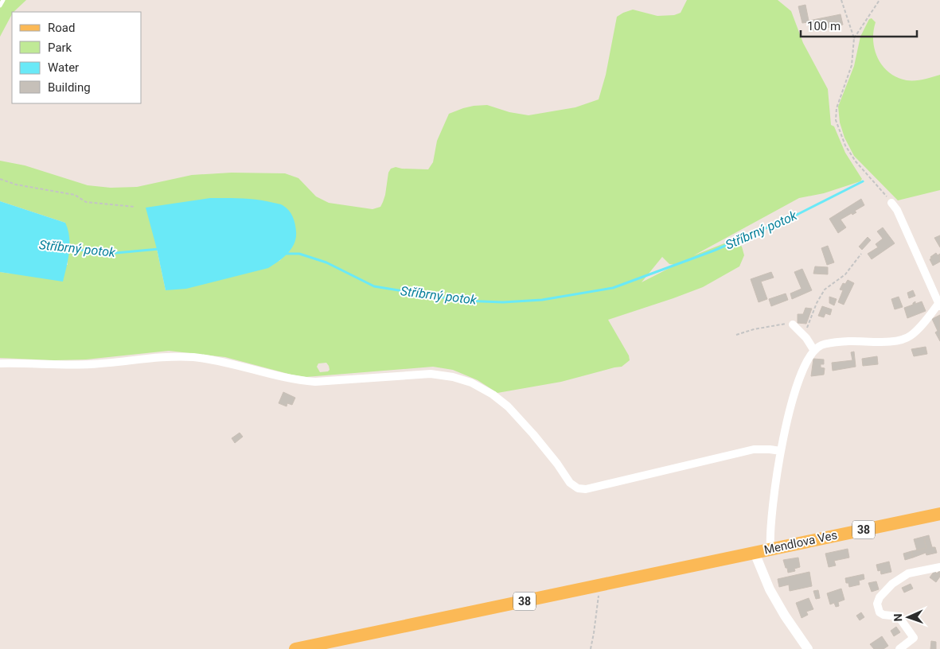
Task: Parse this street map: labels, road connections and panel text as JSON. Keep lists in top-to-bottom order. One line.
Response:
{"streets":{"main road":["38","Mendlova Ves"]},"crossings":[["38","Mendlova Ves"]],"water":["Stříbrný potok"],"legend":["Road","Park","Water","Building"],"scale_bar":"100 m","north":"left"}
